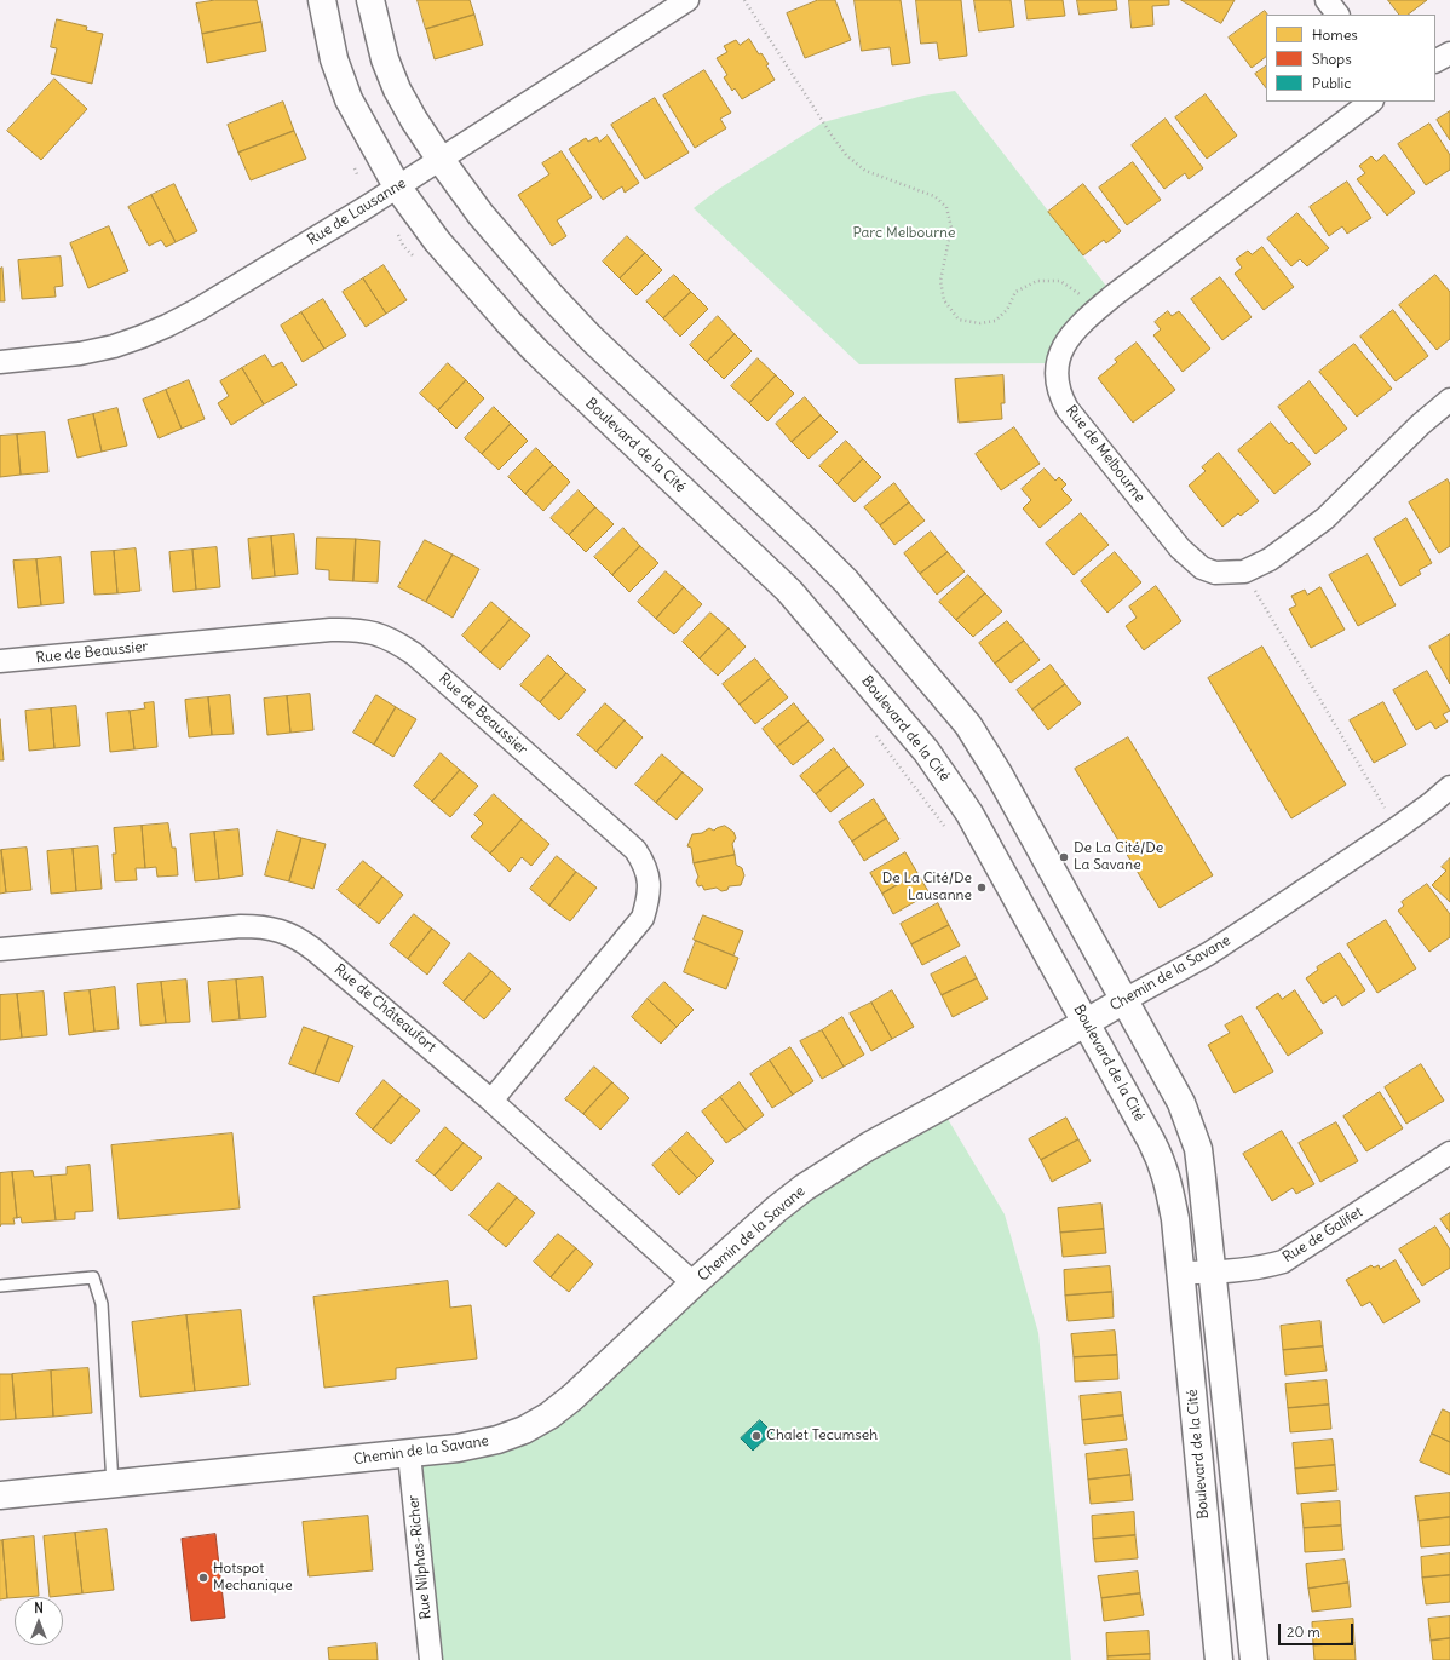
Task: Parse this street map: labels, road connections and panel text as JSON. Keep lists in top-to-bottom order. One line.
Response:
{"streets":{"street":["Rue de Lausanne","Boulevard de la Cité","Rue de Melbourne","Rue de Beaussier","Chemin de la Savane","Rue de Châteaufort","Rue de Galifet","Rue Nilphas-Richer"]},"crossings":[["Rue de Lausanne","Boulevard de la Cité"],["Boulevard de la Cité","Chemin de la Savane"],["Boulevard de la Cité","Rue de Galifet"],["Rue de Beaussier","Rue de Châteaufort"],["Chemin de la Savane","Rue de Châteaufort"],["Chemin de la Savane","Rue Nilphas-Richer"]],"parks":["Parc Melbourne"],"places":["De La Cité/De La Savane","De La Cité/De Lausanne","Chalet Tecumseh","Hotspot Mechanique"],"legend":["Homes","Shops","Public"],"scale_bar":"20 m","north":"top"}
